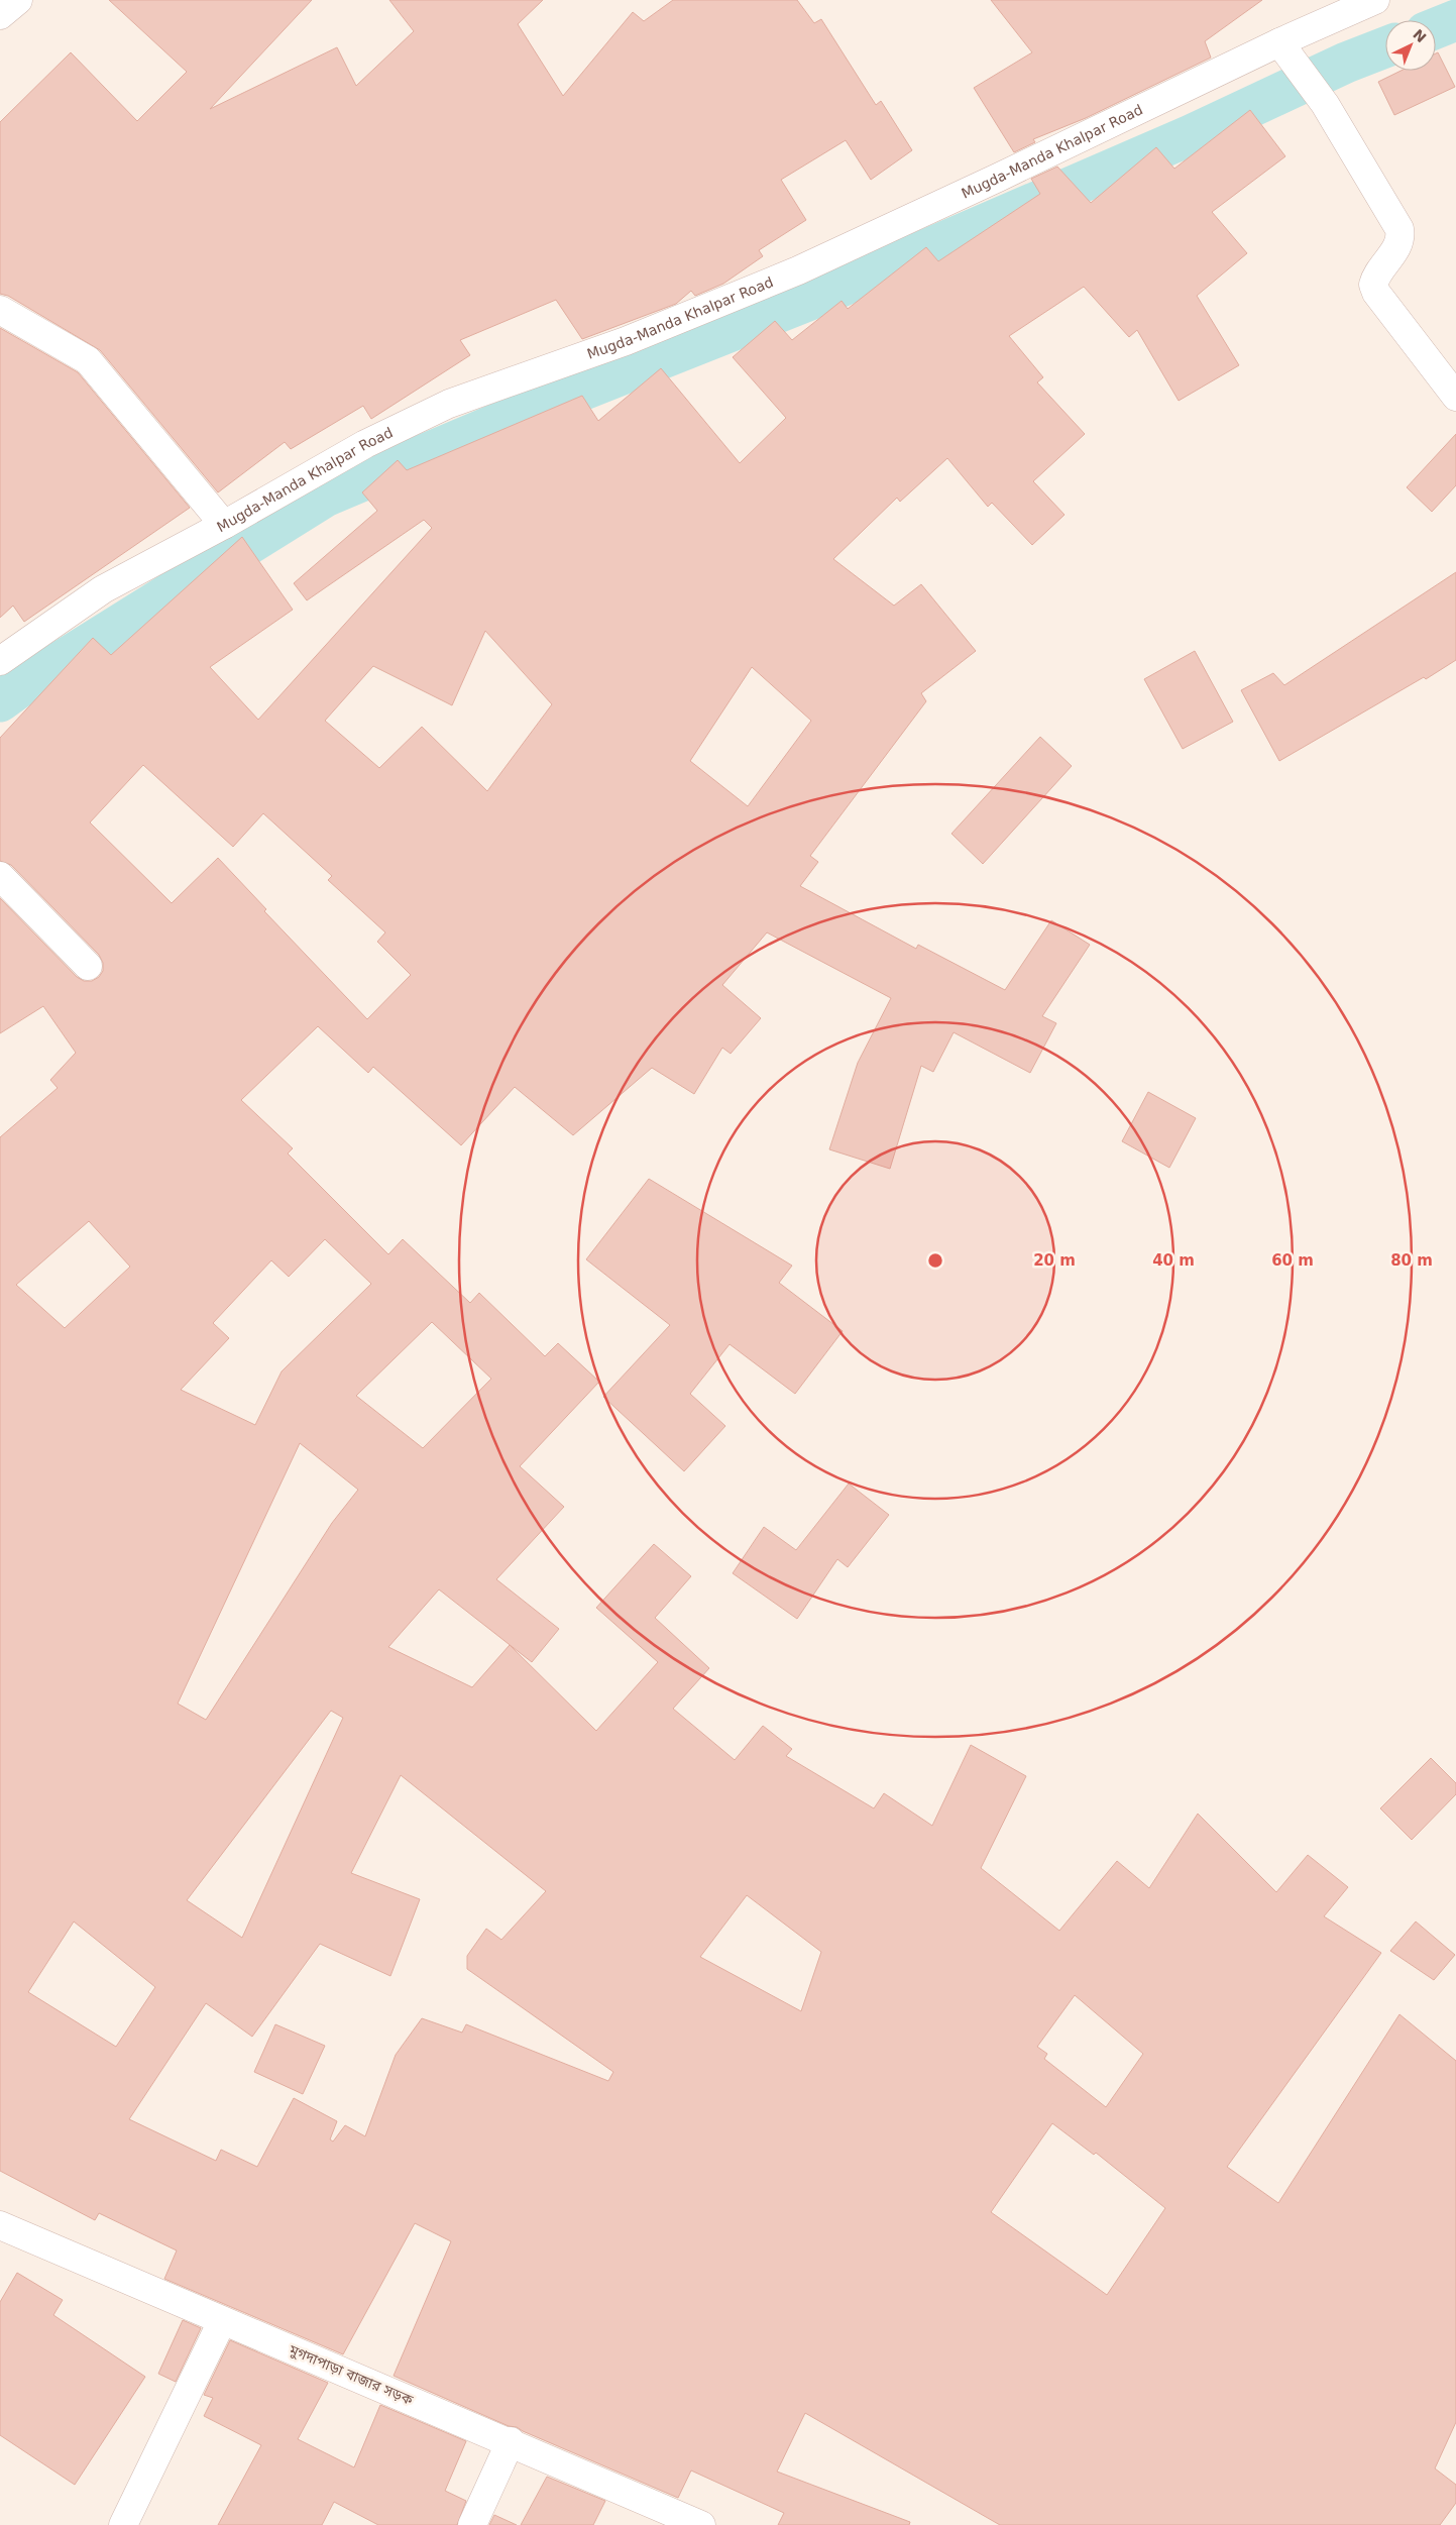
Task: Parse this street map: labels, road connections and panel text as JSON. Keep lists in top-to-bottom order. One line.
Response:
{"streets":{"street":["Mugda-Manda Khalpar Road","মুগদাপাড়া বাজার সড়ক"]},"north":"top right","rings":["20 m","40 m","60 m","80 m"]}
